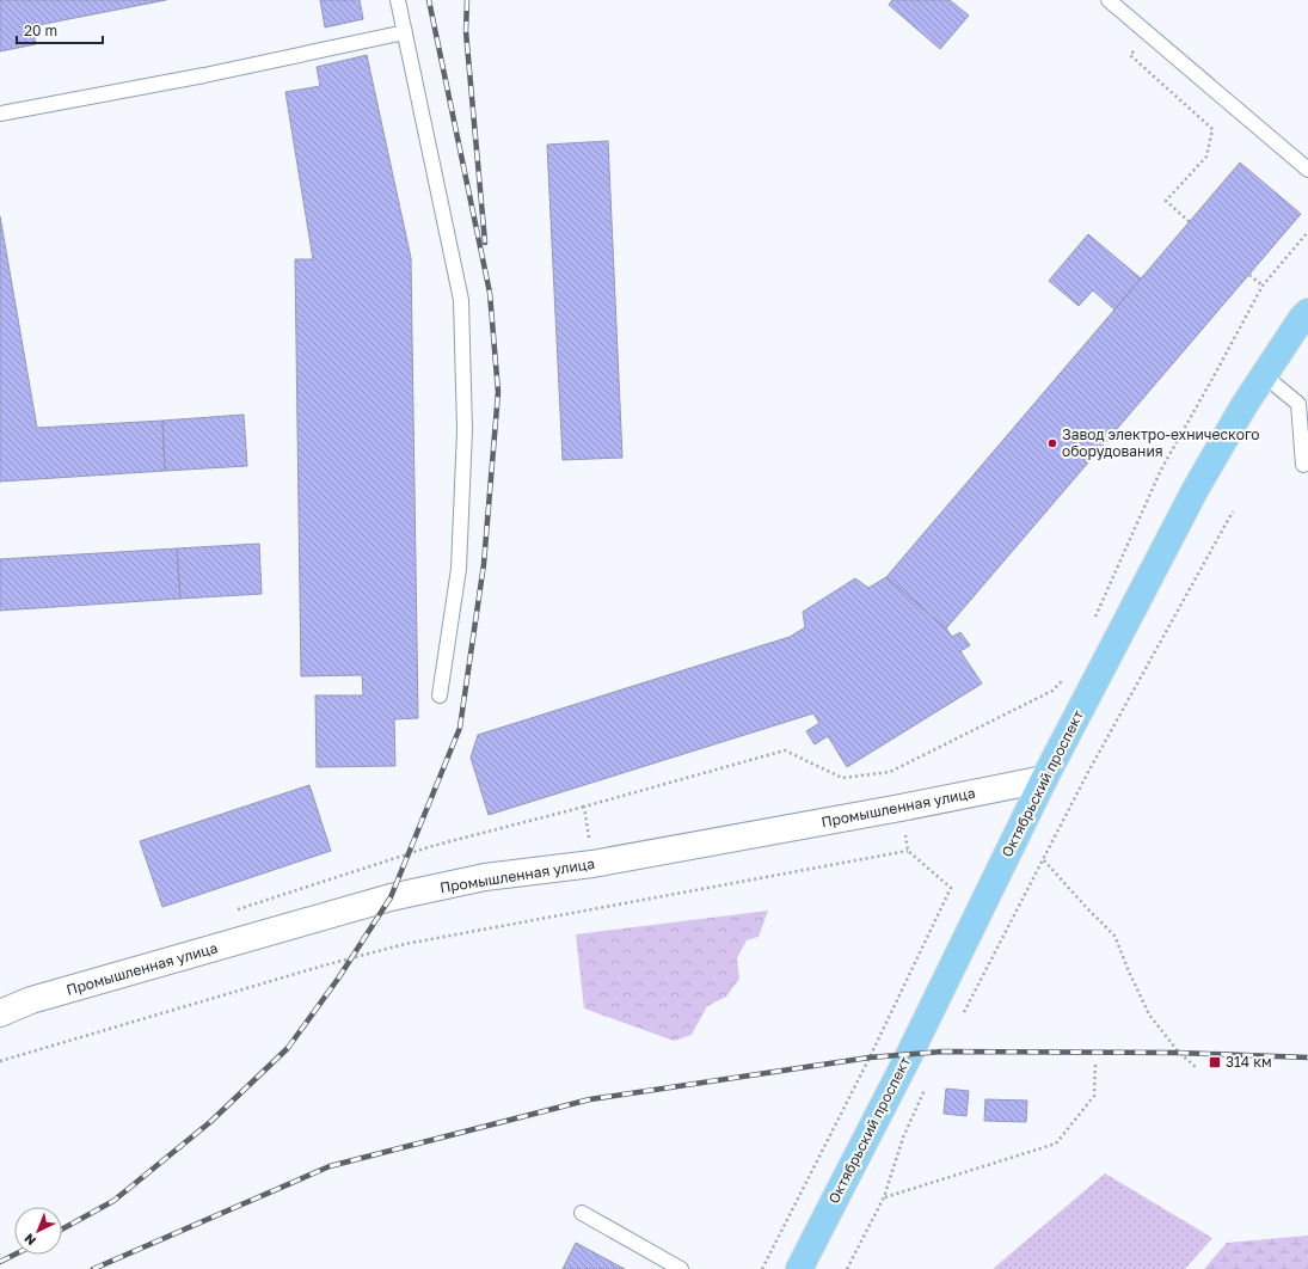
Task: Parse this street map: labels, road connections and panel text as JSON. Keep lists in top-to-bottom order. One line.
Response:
{"streets":{"main road":["Октябрьский проспект","Промышленная улица"]},"crossings":[["Октябрьский проспект","Промышленная улица"]],"places":{"other":["Завод электро-ехнического оборудования"],"transit":["314 км"]},"scale_bar":"20 m","north":"bottom left"}
